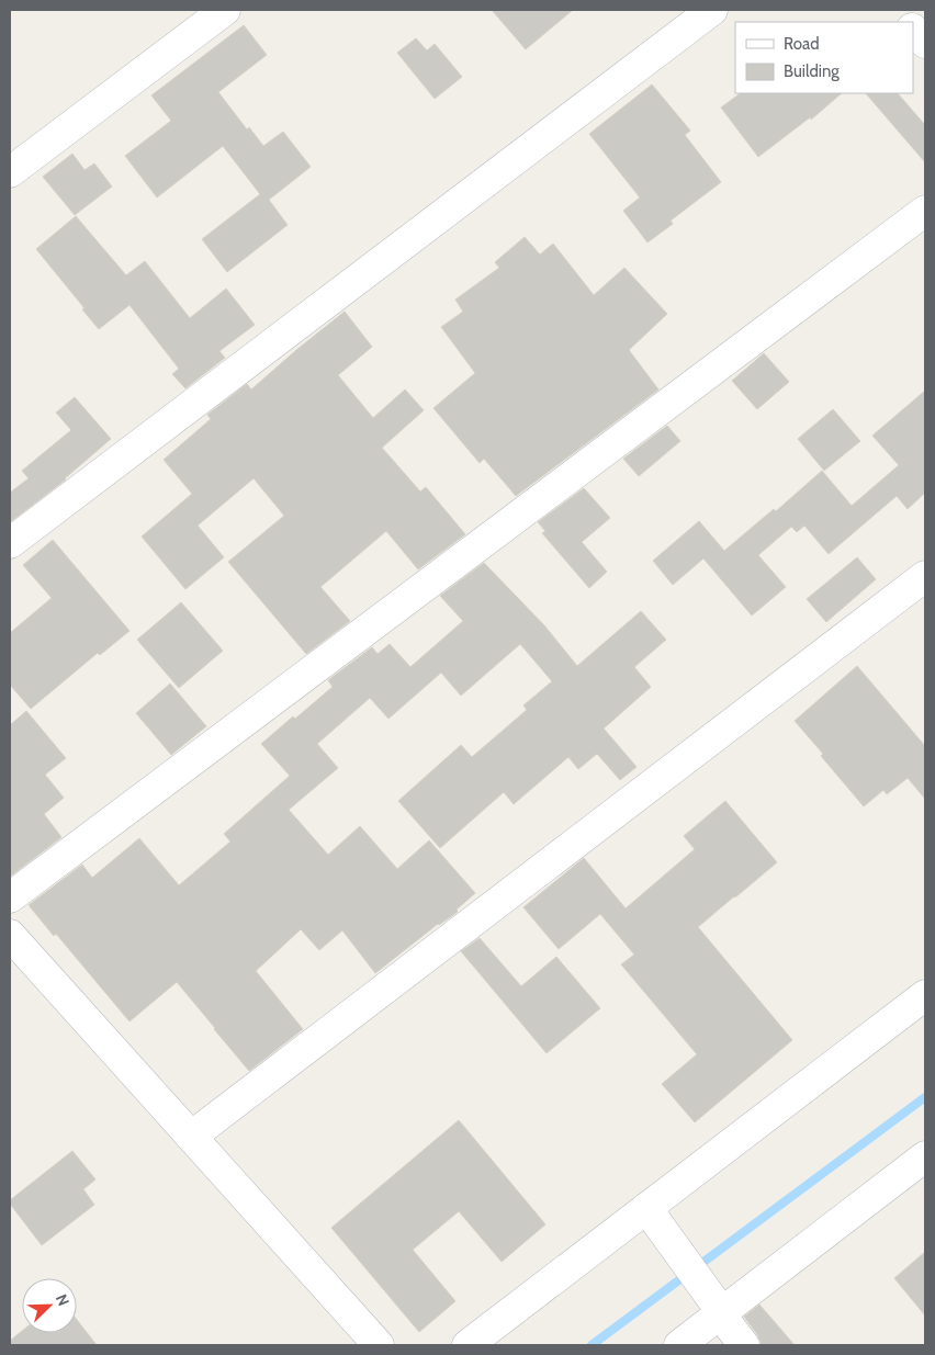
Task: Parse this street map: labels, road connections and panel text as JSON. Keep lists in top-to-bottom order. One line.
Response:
{"legend":["Road","Building"],"north":"top right"}
